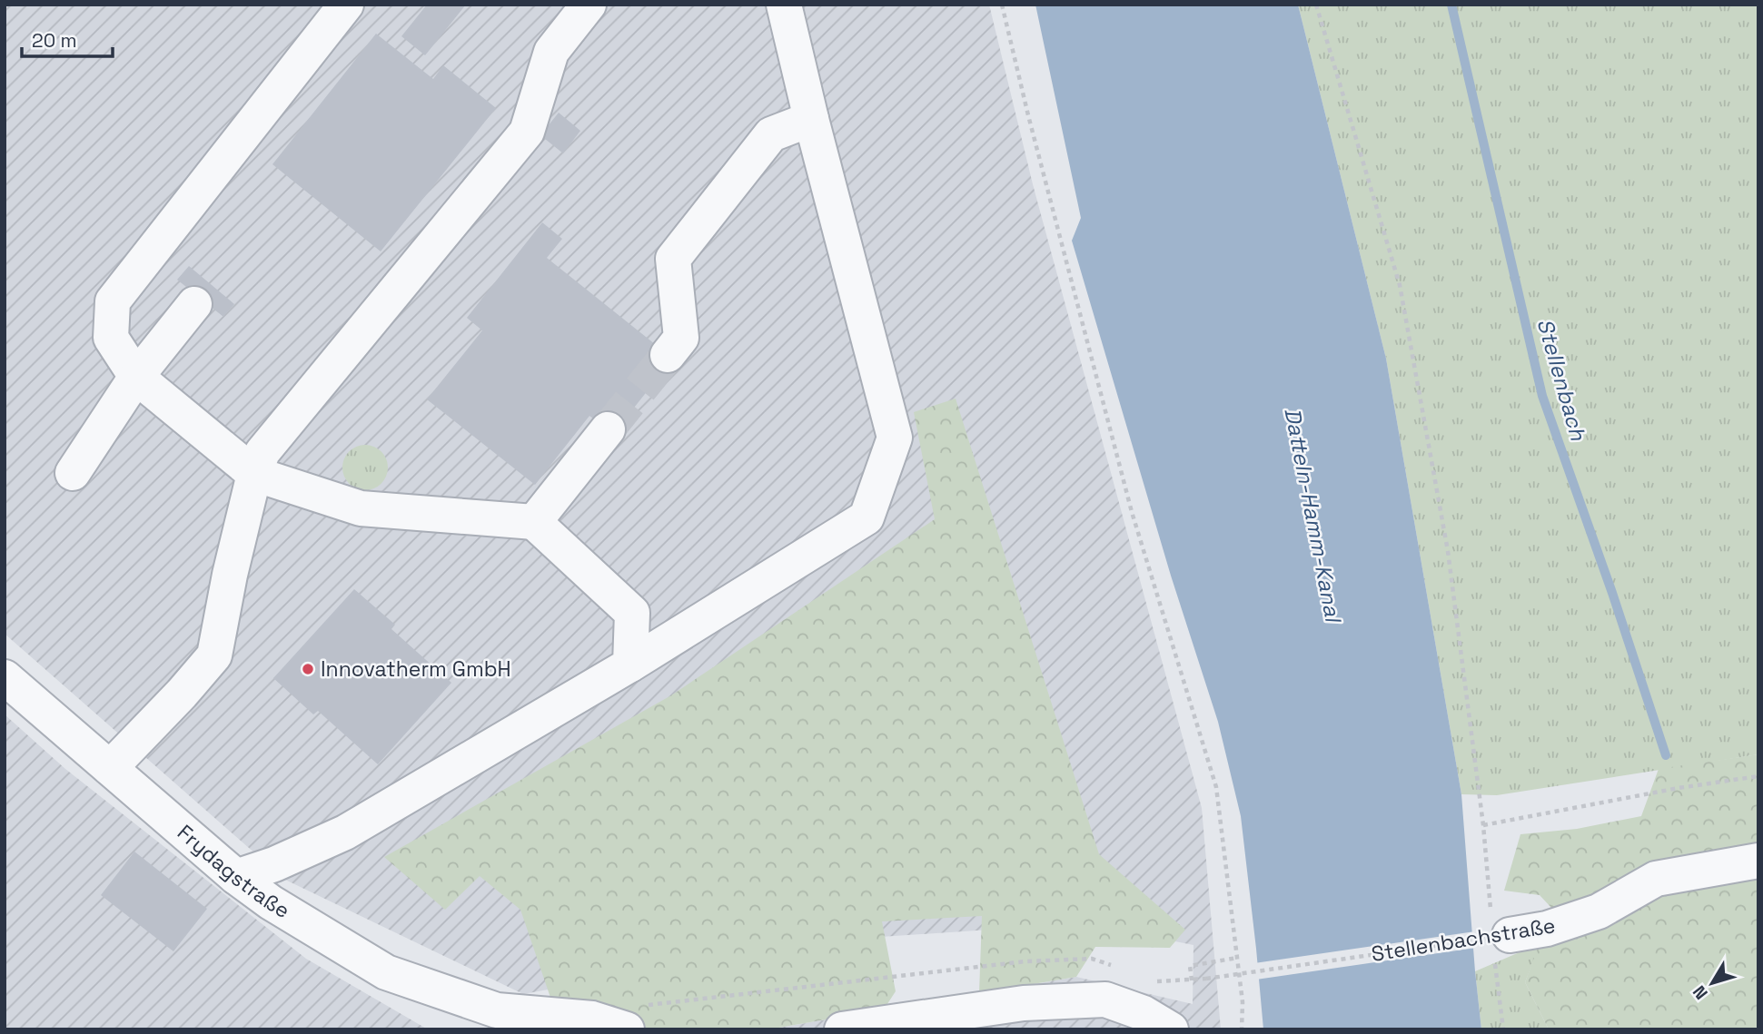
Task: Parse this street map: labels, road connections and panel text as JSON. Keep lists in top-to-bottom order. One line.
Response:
{"streets":{"street":["Frydagstraße","Stellenbachstraße"]},"water":["Stellenbach","Datteln-Hamm-Kanal"],"places":["Innovatherm GmbH"],"scale_bar":"20 m","north":"bottom left"}
